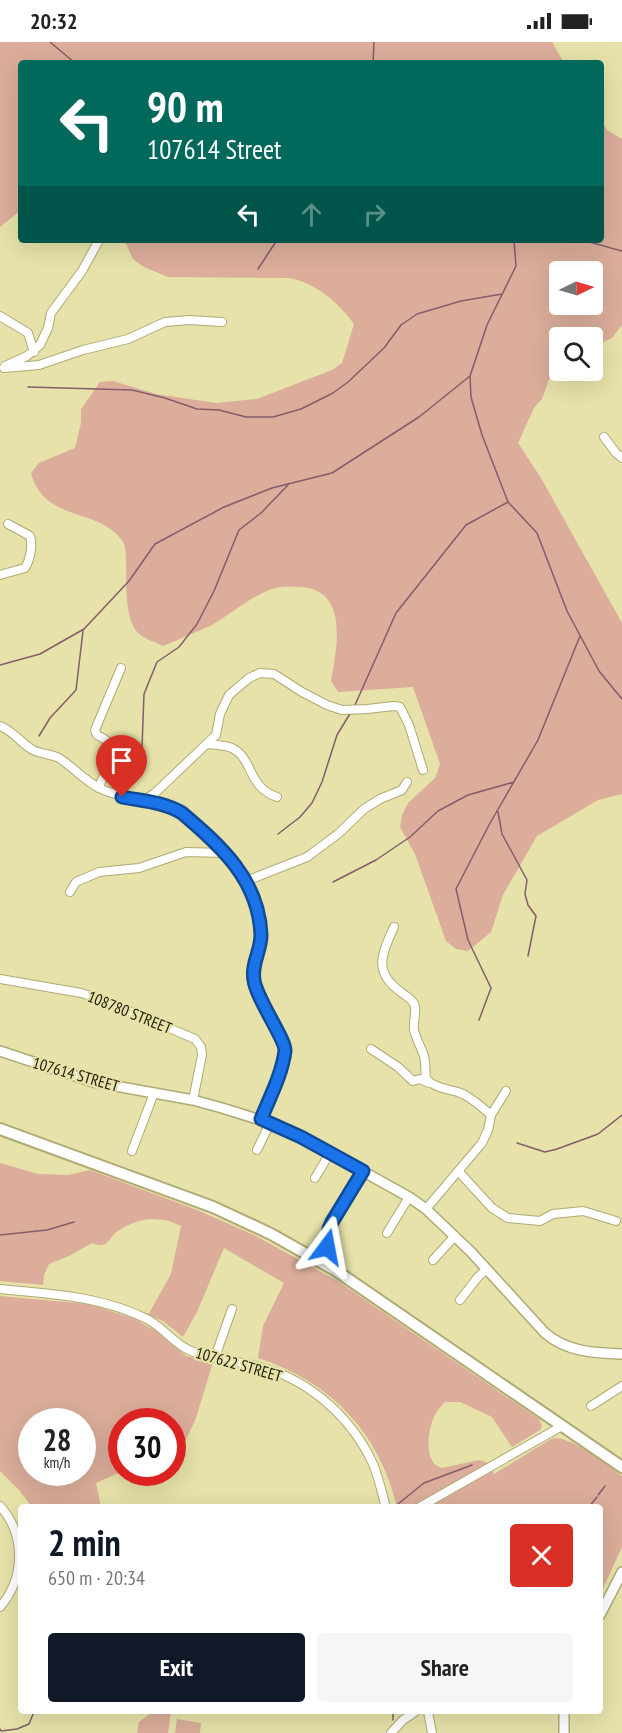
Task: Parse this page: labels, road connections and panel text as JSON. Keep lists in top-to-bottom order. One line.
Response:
{"streets":{"street":["108780 STREET","107614 STREET","107622 STREET"]},"crossings":[["108780 STREET","107614 STREET"]],"north":"right","page":{"status":"20:32","turn":["90 m","107614 Street"],"speed":"28 km/h","limit":"30","heading":["2 min","650 m · 20:34"],"buttons":["Exit","Share"]}}
